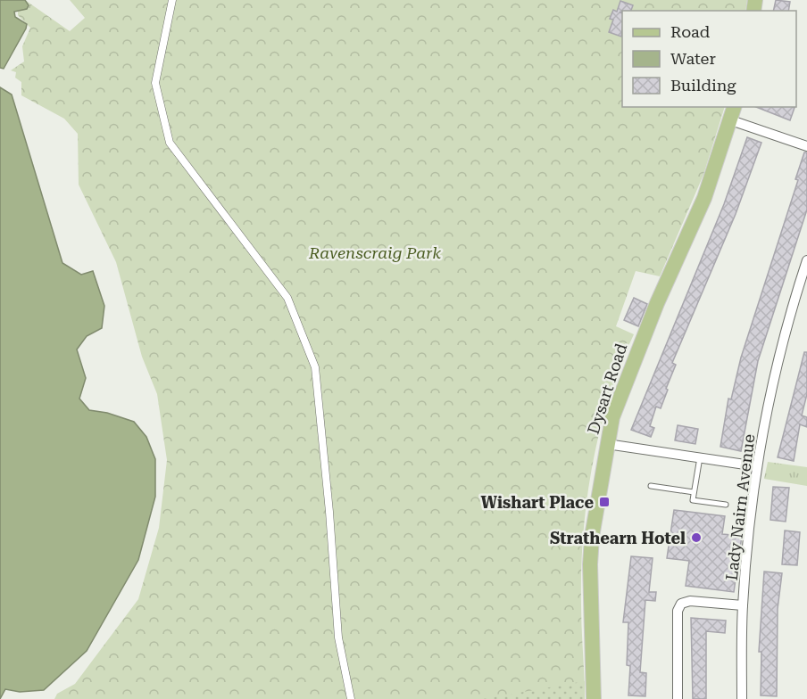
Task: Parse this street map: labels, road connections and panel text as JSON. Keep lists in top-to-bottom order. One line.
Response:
{"streets":{"main road":["Dysart Road"],"street":["Lady Nairn Avenue"]},"parks":["Ravenscraig Park"],"places":{"transit":["Wishart Place"],"other":["Strathearn Hotel"]},"legend":["Road","Water","Building"]}
